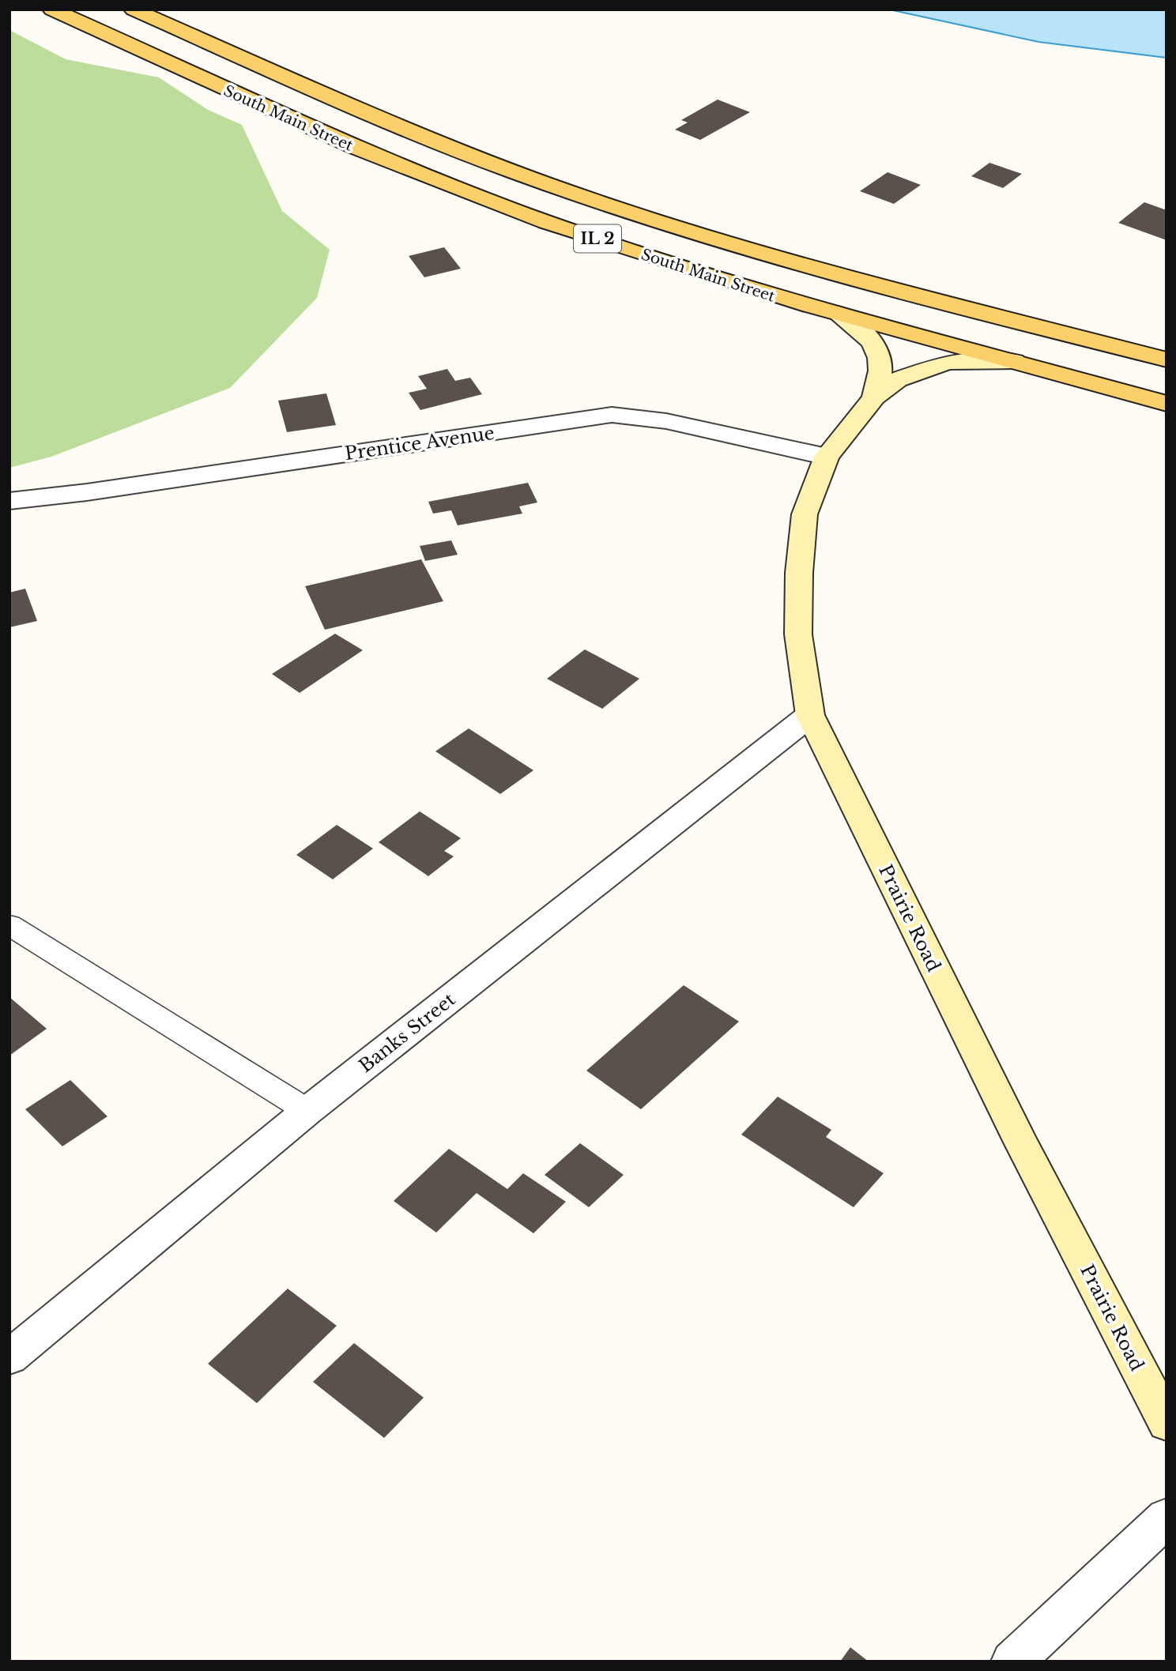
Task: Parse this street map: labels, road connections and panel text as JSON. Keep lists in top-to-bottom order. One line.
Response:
{"streets":{"main road":["South Main Street","IL 2"],"street":["Prentice Avenue","Prairie Road","Banks Street"]},"crossings":[["South Main Street","Prairie Road"],["Prentice Avenue","Prairie Road"],["Prairie Road","Banks Street"]]}
